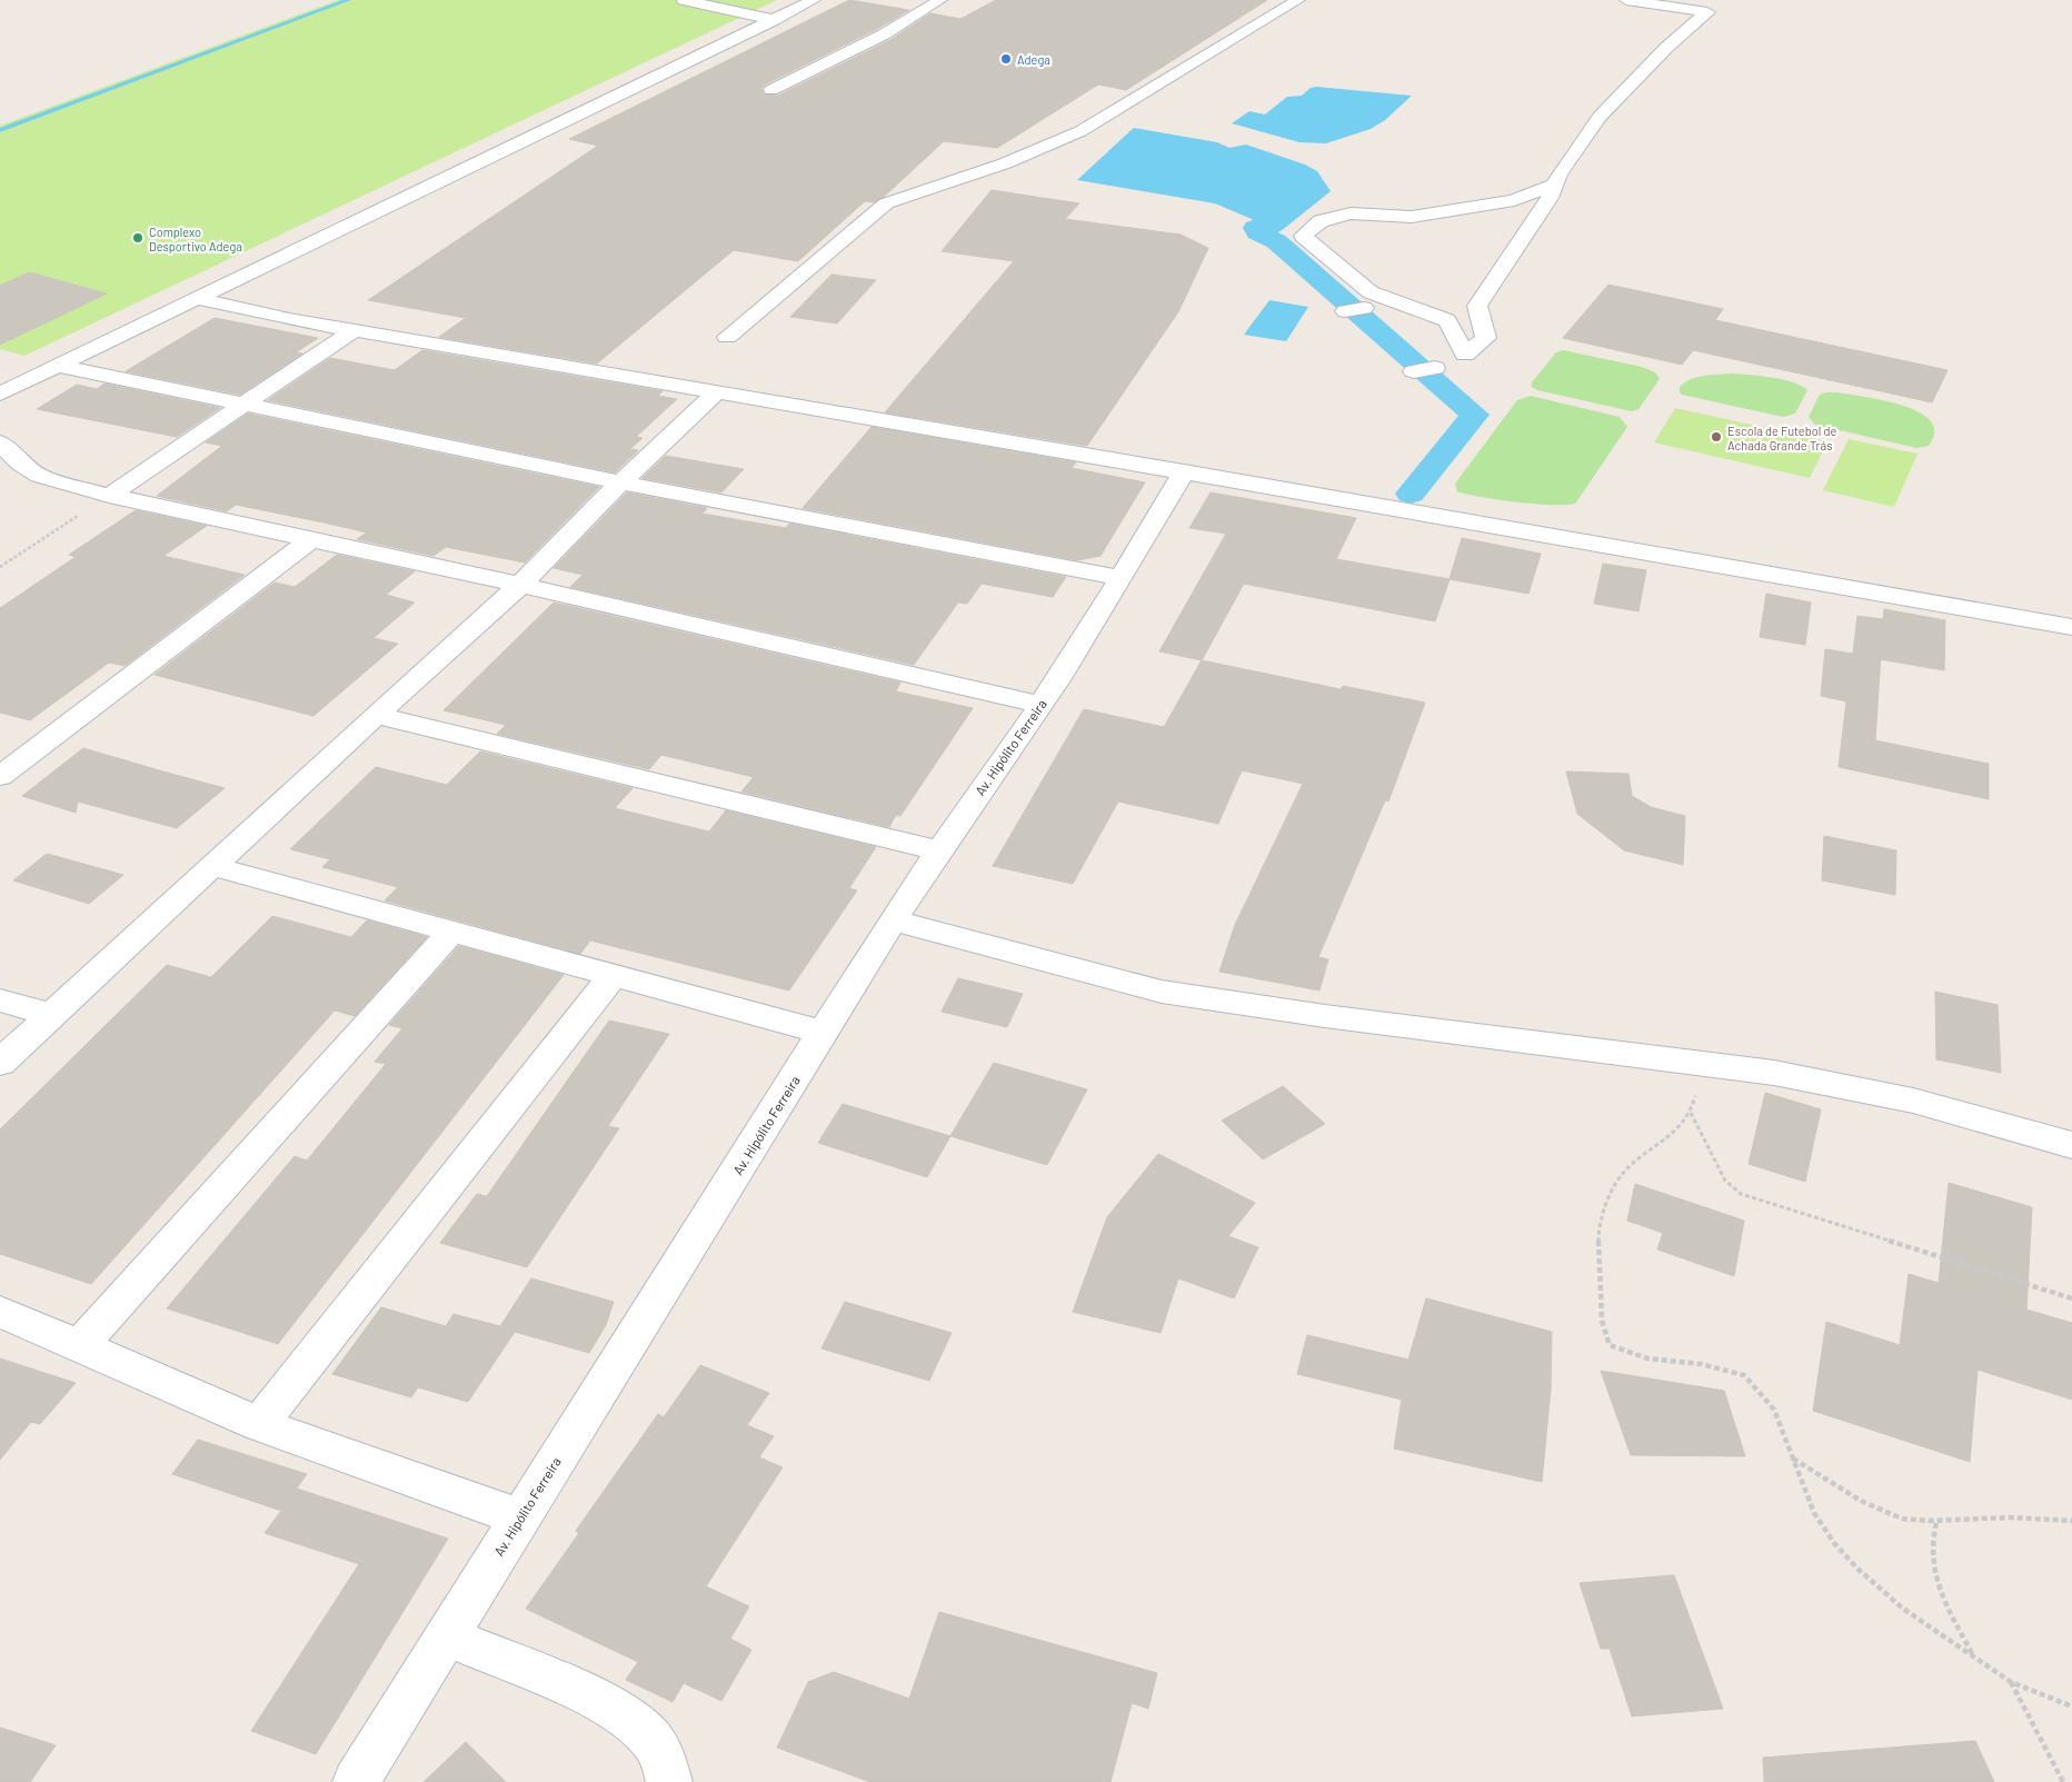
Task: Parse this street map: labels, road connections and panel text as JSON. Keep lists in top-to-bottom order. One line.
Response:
{"streets":{"street":["Av. Hipólito Ferreira"]},"places":["Adega","Complexo Desportivo Adega","Escola de Futebol de Achada Grande Trás"]}
